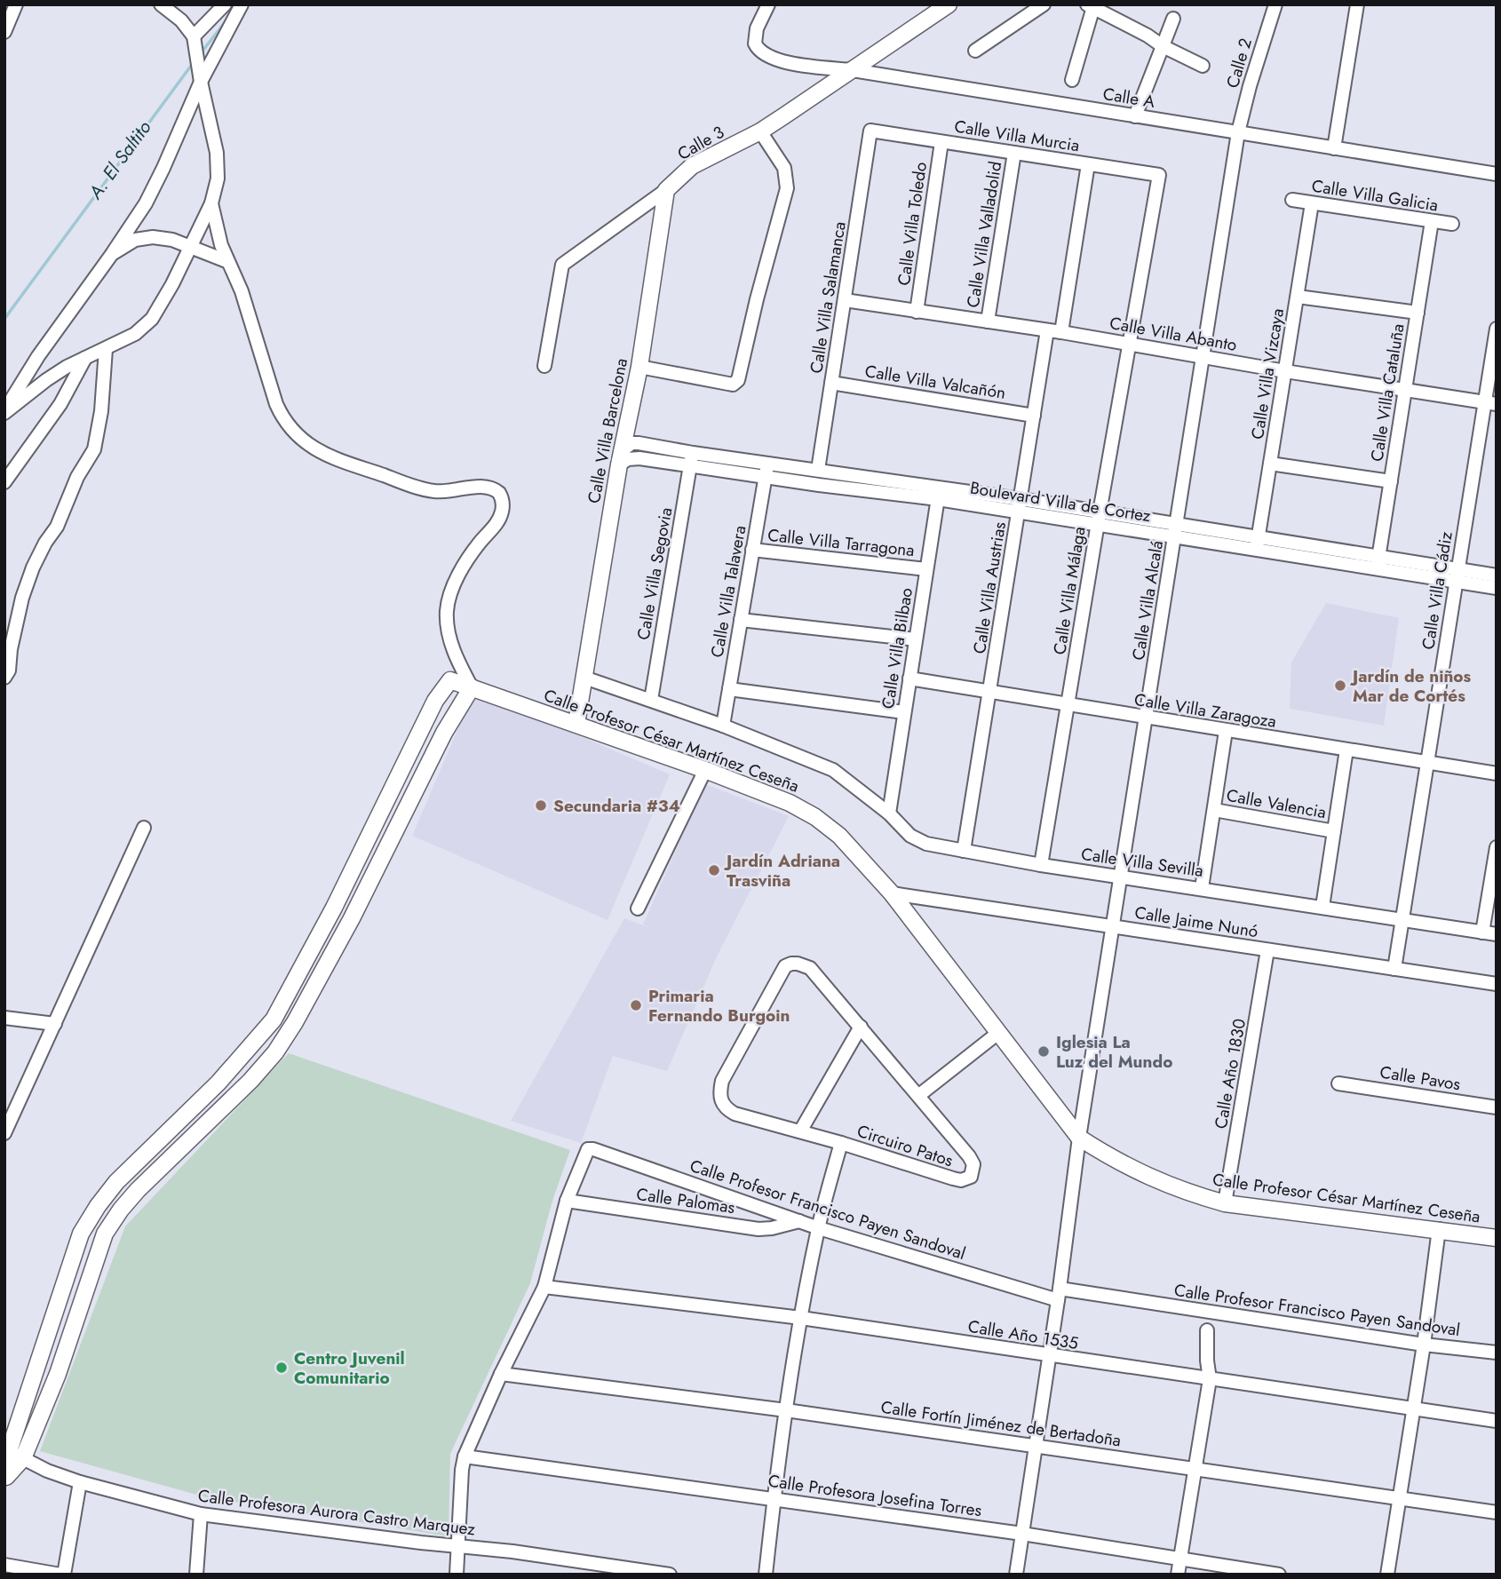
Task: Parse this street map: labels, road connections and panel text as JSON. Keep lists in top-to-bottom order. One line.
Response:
{"streets":{"street":["Calle 2","Calle A","Calle Villa Murcia","Calle 3","Calle Villa Galicia","Calle Villa Toledo","Calle Villa Valladolid","Calle Villa Salamanca","Calle Villa Abanto","Calle Villa Vizcaya","Calle Villa Valcañón","Calle Villa Cataluña","Calle Villa Barcelona","Boulevard Villa de Cortez","Calle Villa Tarragona","Calle Villa Segovia","Calle Villa Austrias","Calle Villa Málaga","Calle Villa Cádiz","Calle Villa Talavera","Calle Villa Alcalá","Calle Villa Bilbao","Calle Villa Zaragoza","Calle Profesor César Martínez Ceseña","Calle Valencia","Calle Villa Sevilla","Calle Jaime Nunó","Calle Año 1830","Calle Pavos","Circuiro Patos","Calle Palomas","Calle Profesor Francisco Payen Sandoval","Calle Año 1535","Calle Fortín Jiménez de Bertadoña","Calle Profesora Josefina Torres","Calle Profesora Aurora Castro Marquez"]},"crossings":[["Calle 2","Calle A"],["Calle 2","Calle Villa Alcalá"],["Calle A","Calle 3"],["Calle A","Calle Villa Alcalá"],["Calle Villa Murcia","Calle Villa Toledo"],["Calle Villa Murcia","Calle Villa Valladolid"],["Calle Villa Murcia","Calle Villa Salamanca"],["Calle Villa Murcia","Calle Villa Málaga"],["Calle 3","Calle Villa Barcelona"],["Calle Villa Galicia","Calle Villa Vizcaya"],["Calle Villa Galicia","Calle Villa Cataluña"],["Calle Villa Toledo","Calle Villa Abanto"],["Calle Villa Valladolid","Calle Villa Abanto"],["Calle Villa Salamanca","Calle Villa Abanto"],["Calle Villa Salamanca","Calle Villa Valcañón"],["Calle Villa Salamanca","Boulevard Villa de Cortez"],["Calle Villa Abanto","Calle Villa Vizcaya"],["Calle Villa Abanto","Calle Villa Cataluña"],["Calle Villa Abanto","Calle Villa Austrias"],["Calle Villa Abanto","Calle Villa Málaga"],["Calle Villa Abanto","Calle Villa Cádiz"],["Calle Villa Abanto","Calle Villa Alcalá"],["Calle Villa Vizcaya","Boulevard Villa de Cortez"],["Calle Villa Valcañón","Calle Villa Austrias"],["Calle Villa Cataluña","Boulevard Villa de Cortez"],["Calle Villa Barcelona","Boulevard Villa de Cortez"],["Calle Villa Barcelona","Calle Profesor César Martínez Ceseña"],["Boulevard Villa de Cortez","Calle Villa Segovia"],["Boulevard Villa de Cortez","Calle Villa Austrias"],["Boulevard Villa de Cortez","Calle Villa Málaga"],["Boulevard Villa de Cortez","Calle Villa Cádiz"],["Boulevard Villa de Cortez","Calle Villa Talavera"],["Boulevard Villa de Cortez","Calle Villa Alcalá"],["Boulevard Villa de Cortez","Calle Villa Bilbao"],["Calle Villa Tarragona","Calle Villa Talavera"],["Calle Villa Tarragona","Calle Villa Bilbao"],["Calle Villa Austrias","Calle Villa Zaragoza"],["Calle Villa Austrias","Calle Villa Sevilla"],["Calle Villa Málaga","Calle Villa Zaragoza"],["Calle Villa Málaga","Calle Villa Sevilla"],["Calle Villa Cádiz","Calle Villa Zaragoza"],["Calle Villa Cádiz","Calle Villa Sevilla"],["Calle Villa Cádiz","Calle Jaime Nunó"],["Calle Villa Alcalá","Calle Villa Zaragoza"],["Calle Villa Alcalá","Calle Profesor César Martínez Ceseña"],["Calle Villa Alcalá","Calle Villa Sevilla"],["Calle Villa Alcalá","Calle Jaime Nunó"],["Calle Villa Alcalá","Calle Profesor Francisco Payen Sandoval"],["Calle Villa Alcalá","Calle Año 1535"],["Calle Villa Alcalá","Calle Fortín Jiménez de Bertadoña"],["Calle Villa Alcalá","Calle Profesora Josefina Torres"],["Calle Villa Bilbao","Calle Villa Zaragoza"],["Calle Villa Bilbao","Calle Villa Sevilla"],["Calle Profesor César Martínez Ceseña","Calle Jaime Nunó"],["Calle Profesor César Martínez Ceseña","Calle Año 1830"],["Calle Jaime Nunó","Calle Año 1830"],["Calle Palomas","Calle Profesor Francisco Payen Sandoval"]],"water":["A. El Saltito"],"places":["Jardín de niños Mar de Cortés","Secundaria #34","Jardín Adriana Trasviña","Primaria Fernando Burgoin","Iglesia La Luz del Mundo","Centro Juvenil Comunitario"]}
